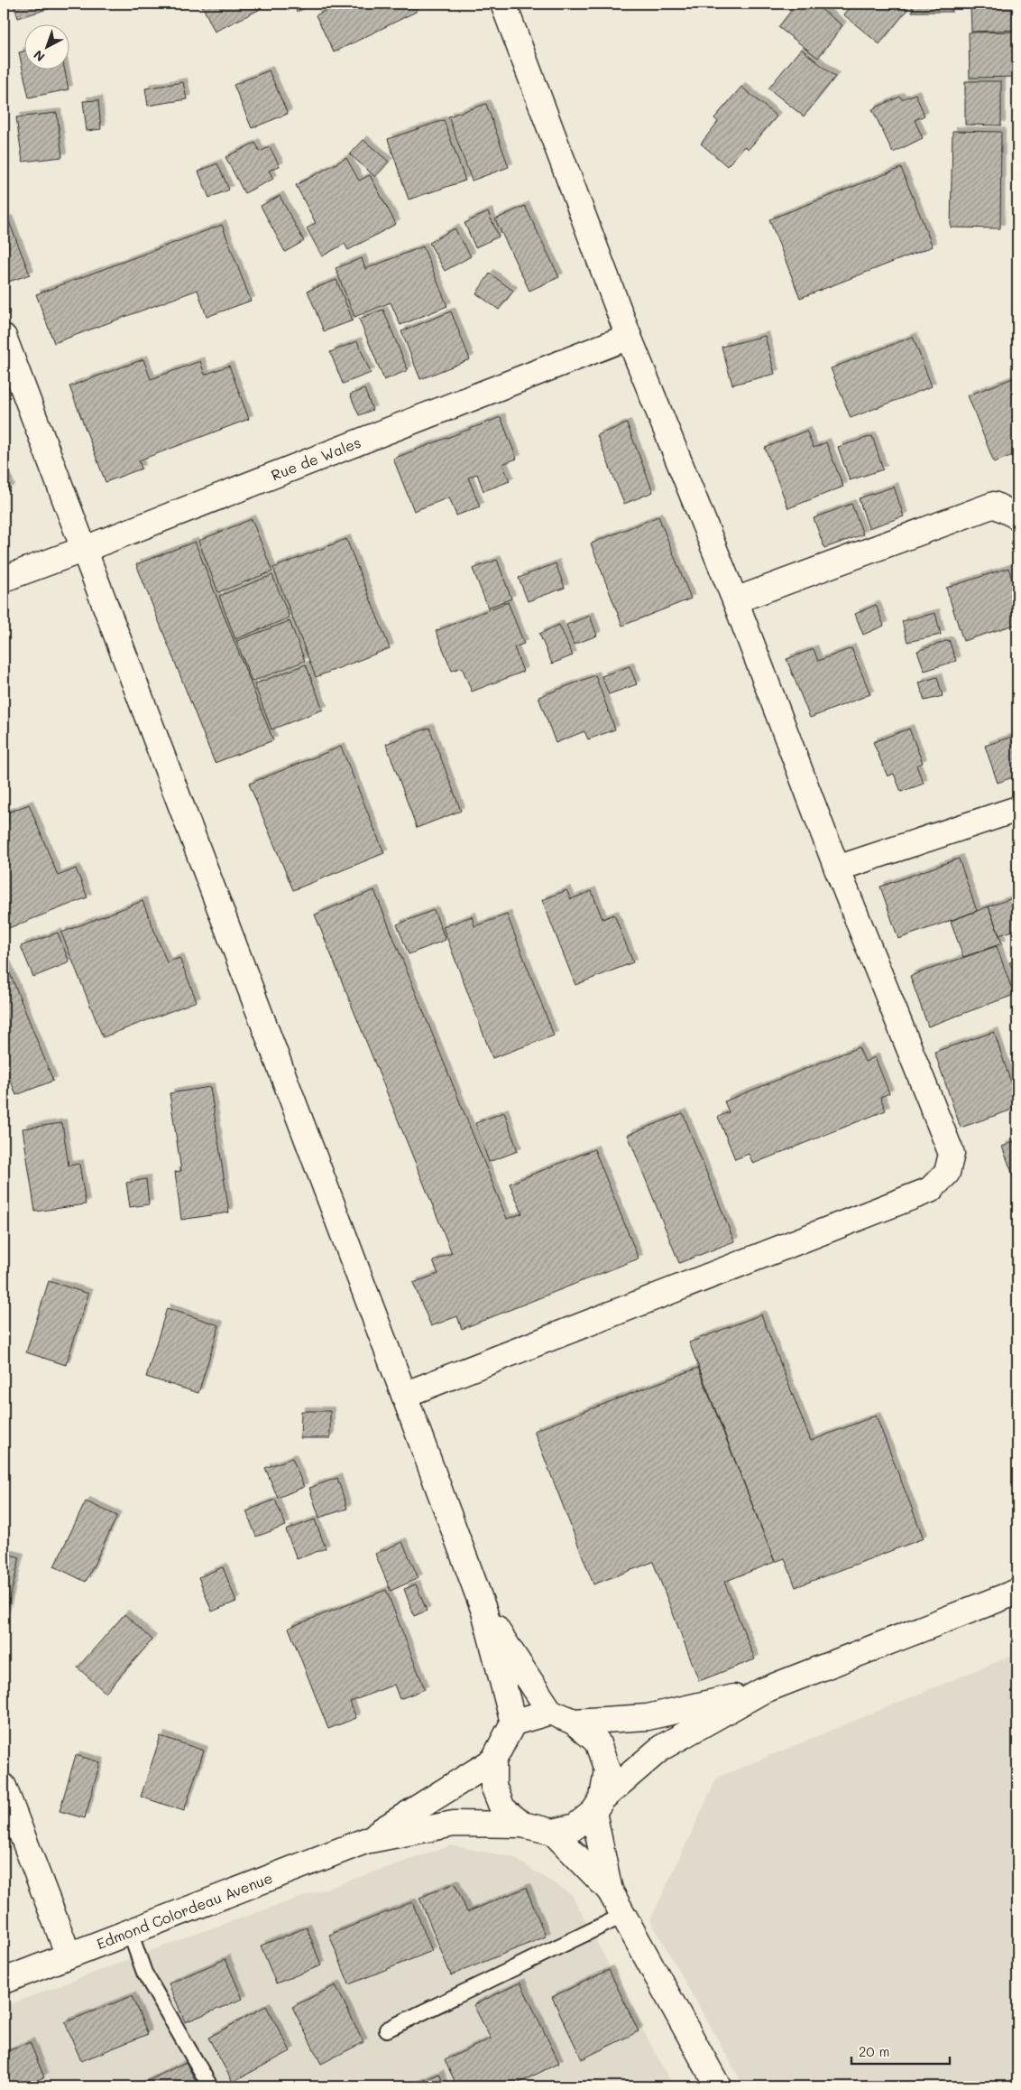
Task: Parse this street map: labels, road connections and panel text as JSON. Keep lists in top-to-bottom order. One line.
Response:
{"streets":{"street":["Rue de Wales","Edmond Colordeau Avenue"]},"scale_bar":"20 m","north":"bottom left"}
